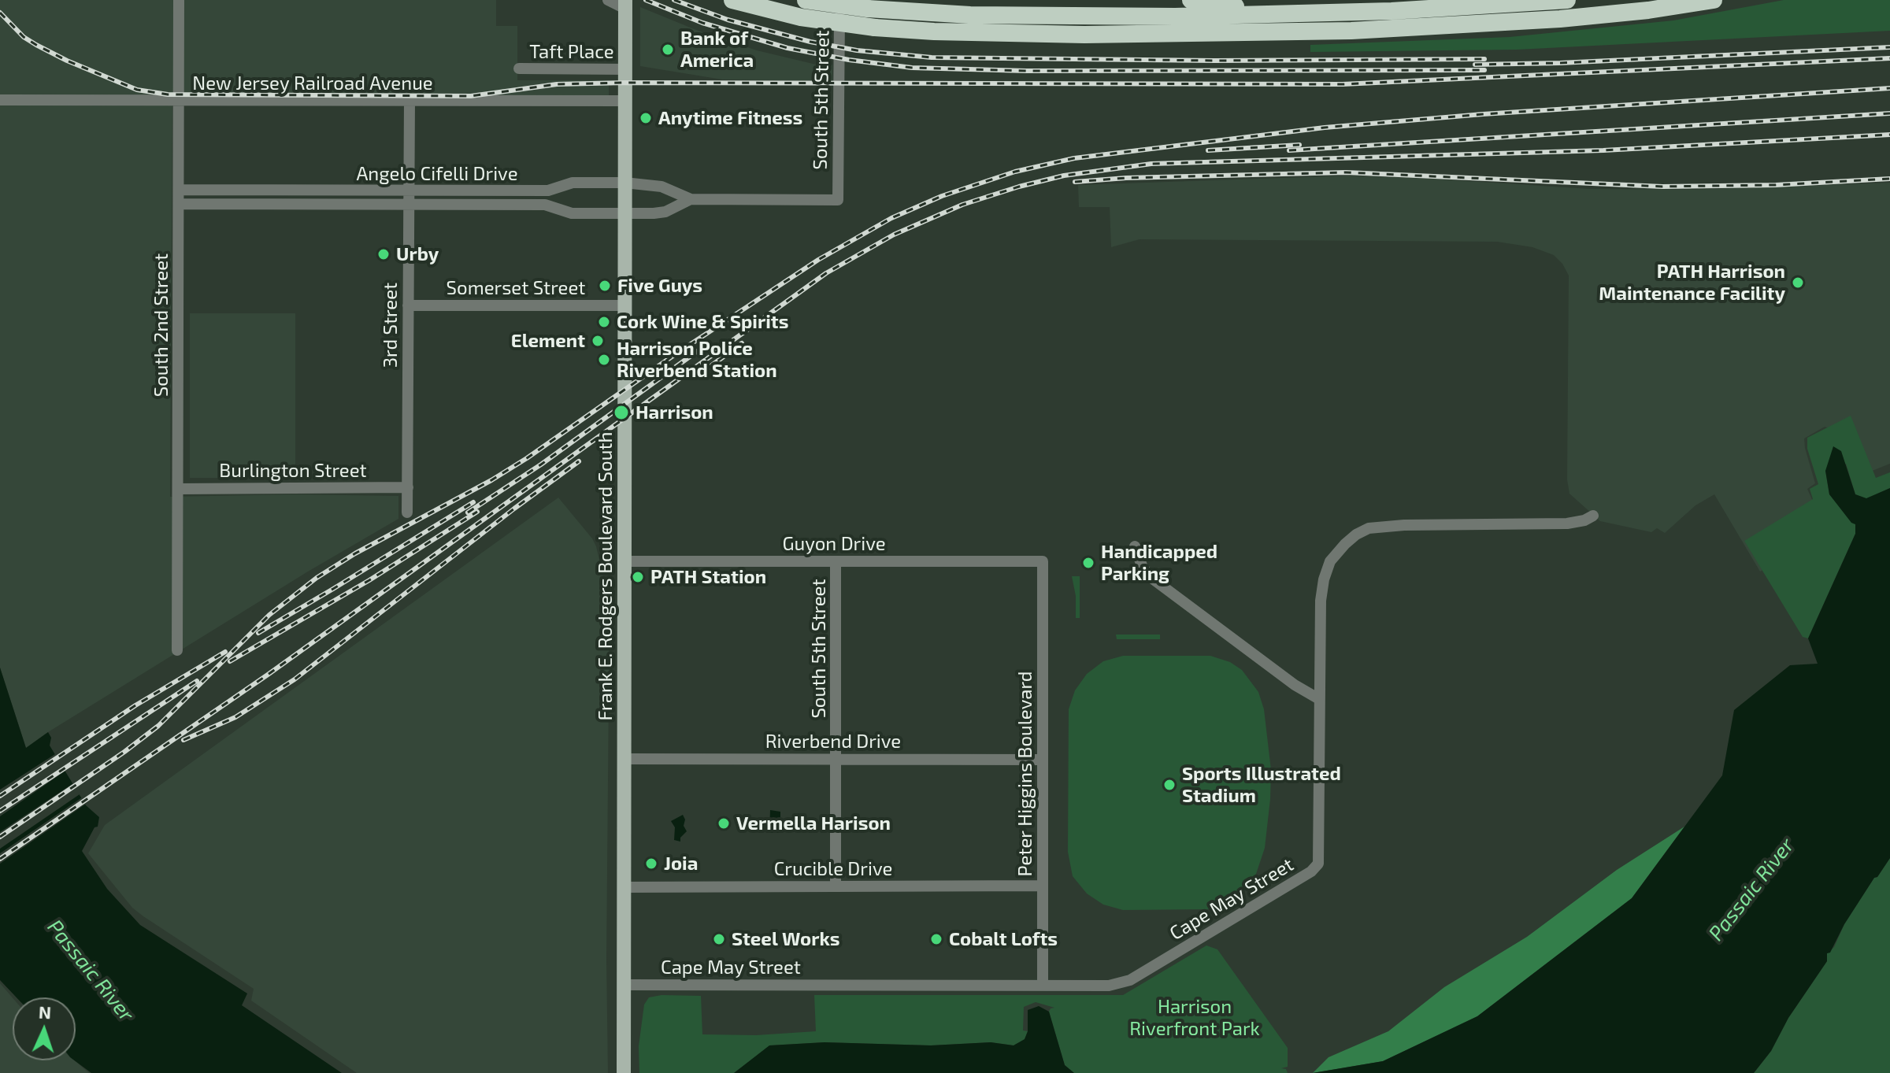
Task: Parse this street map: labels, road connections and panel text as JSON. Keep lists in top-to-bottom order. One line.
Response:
{"streets":{"main road":["Frank E. Rodgers Boulevard South"],"street":["Taft Place","New Jersey Railroad Avenue","South 5th Street","Angelo Cifelli Drive","Somerset Street","South 2nd Street","3rd Street","Burlington Street","Guyon Drive","Riverbend Drive","Peter Higgins Boulevard","Crucible Drive","Cape May Street"]},"crossings":[["Taft Place","Frank E. Rodgers Boulevard South"],["New Jersey Railroad Avenue","South 2nd Street"],["New Jersey Railroad Avenue","3rd Street"],["New Jersey Railroad Avenue","Frank E. Rodgers Boulevard South"],["South 5th Street","Angelo Cifelli Drive"],["South 5th Street","Guyon Drive"],["South 5th Street","Riverbend Drive"],["South 5th Street","Crucible Drive"],["Angelo Cifelli Drive","South 2nd Street"],["Angelo Cifelli Drive","3rd Street"],["Angelo Cifelli Drive","Frank E. Rodgers Boulevard South"],["Somerset Street","3rd Street"],["Somerset Street","Frank E. Rodgers Boulevard South"],["South 2nd Street","Burlington Street"],["3rd Street","Burlington Street"],["Guyon Drive","Frank E. Rodgers Boulevard South"],["Guyon Drive","Peter Higgins Boulevard"],["Frank E. Rodgers Boulevard South","Riverbend Drive"],["Frank E. Rodgers Boulevard South","Crucible Drive"],["Riverbend Drive","Peter Higgins Boulevard"],["Peter Higgins Boulevard","Crucible Drive"],["Peter Higgins Boulevard","Cape May Street"]],"water":["Passaic River"],"parks":["Harrison Riverfront Park"],"places":["Bank of America","Anytime Fitness","Urby","PATH Harrison Maintenance Facility","Five Guys","Cork Wine & Spirits","Element","Harrison Police Riverbend Station","Harrison","Handicapped Parking","PATH Station","Sports Illustrated Stadium","Vermella Harison","Joia","Steel Works","Cobalt Lofts"],"north":"top"}
